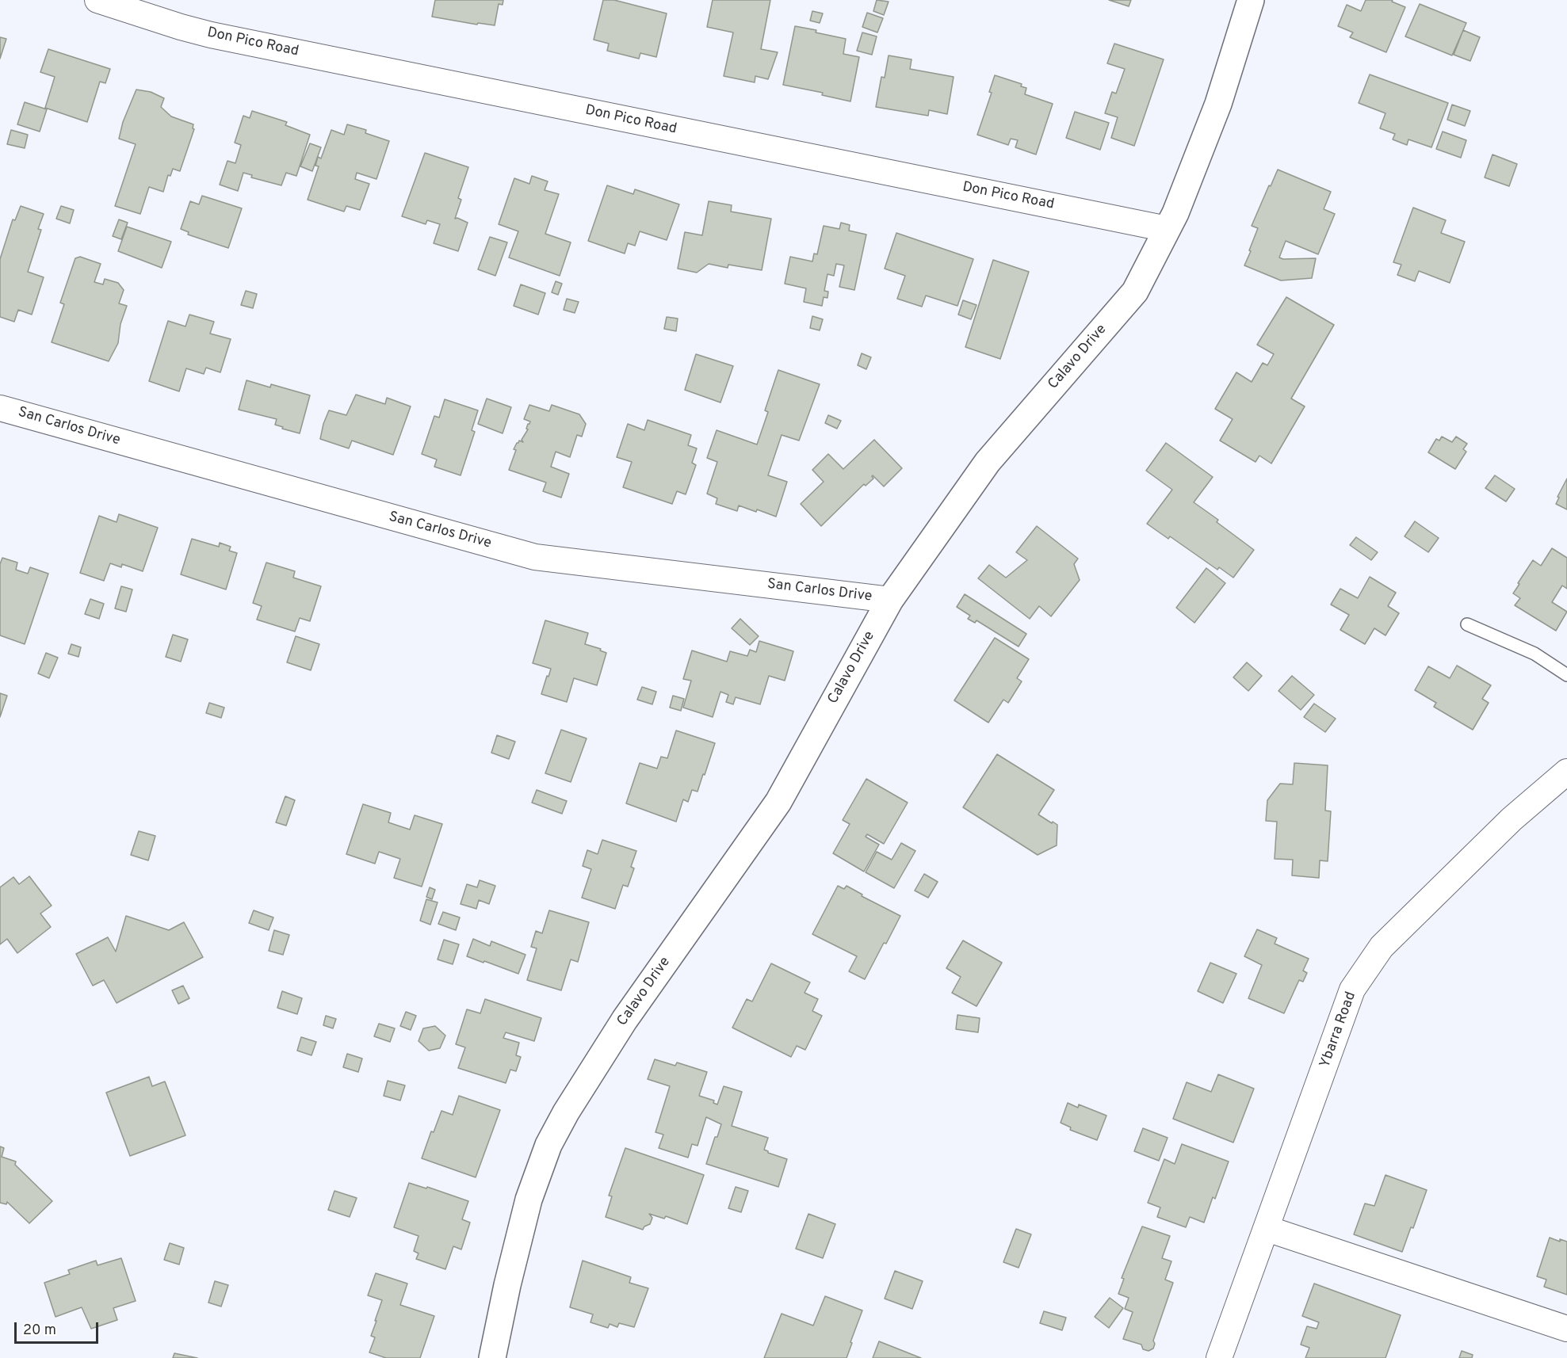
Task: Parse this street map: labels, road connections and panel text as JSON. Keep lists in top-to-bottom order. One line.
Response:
{"streets":{"street":["Don Pico Road","Calavo Drive","San Carlos Drive","Ybarra Road"]},"crossings":[["Don Pico Road","Calavo Drive"],["Calavo Drive","San Carlos Drive"]],"scale_bar":"20 m"}
